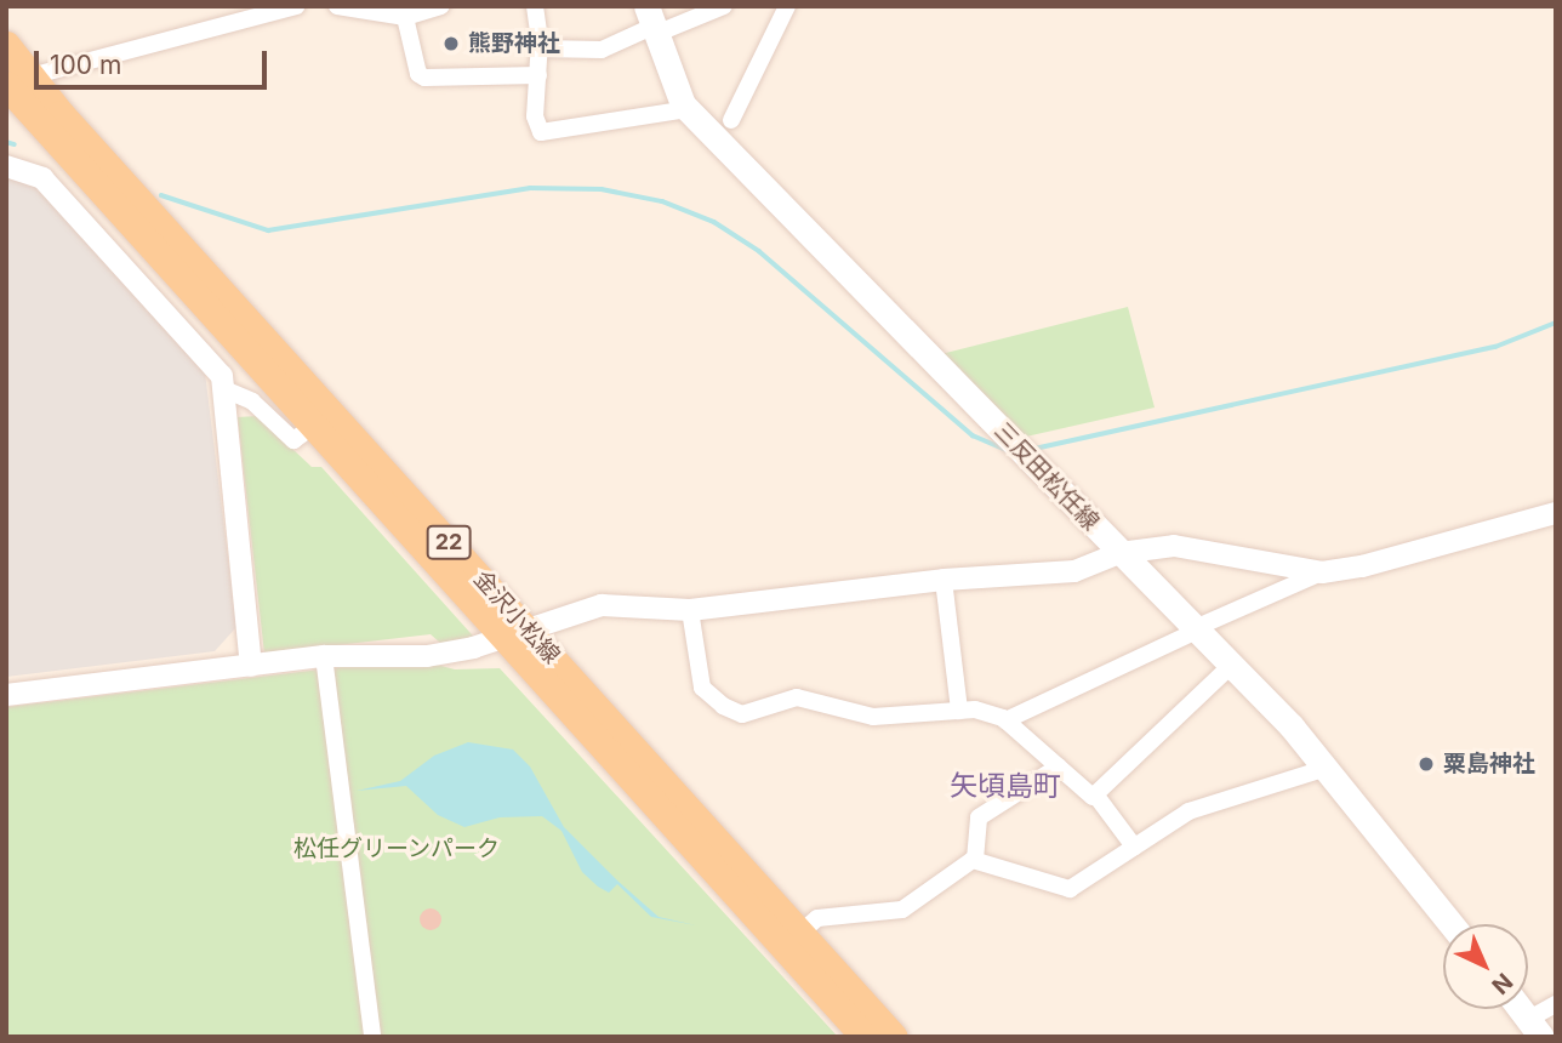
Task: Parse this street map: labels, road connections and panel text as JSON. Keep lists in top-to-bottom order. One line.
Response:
{"streets":{"main road":["三反田松任線","22","金沢小松線"]},"districts":["矢頃島町"],"parks":["松任グリーンパーク"],"places":["熊野神社","粟島神社"],"scale_bar":"100 m","north":"bottom right"}
